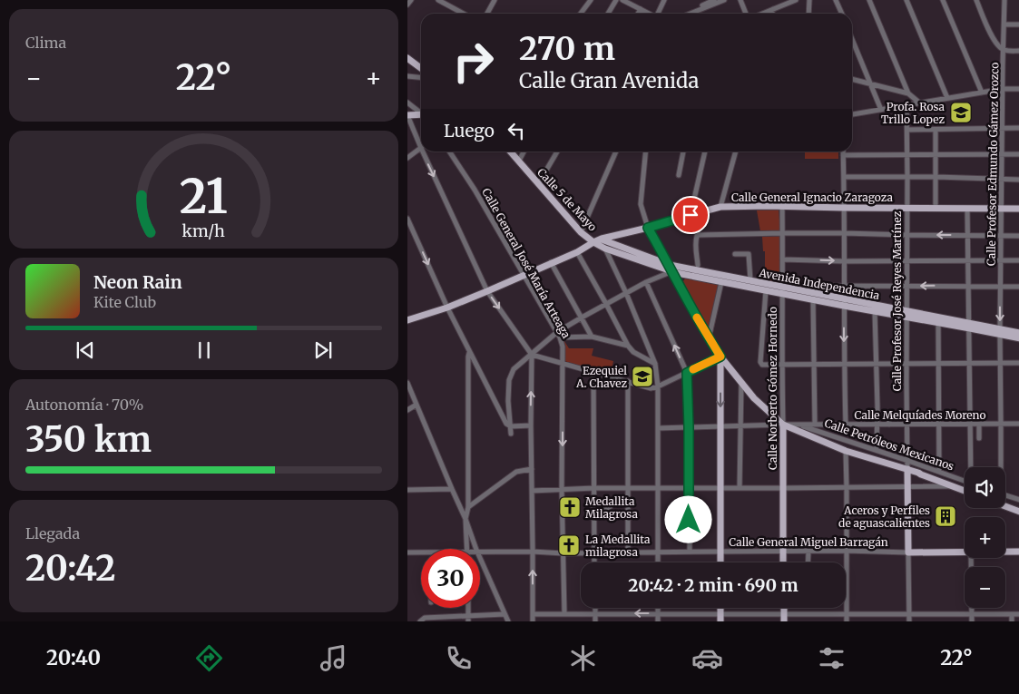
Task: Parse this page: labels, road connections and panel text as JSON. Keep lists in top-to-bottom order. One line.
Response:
{"streets":{"main road":["Calle General Ignacio Zaragoza","Calle 5 de Mayo","Avenida Independencia","Calle Profesor José Reyes Martínez","Calle Norberto Gómez Hornedo","Calle Petróleos Mexicanos","Calle General Miguel Barragán"],"street":["Calle Profesor Edmundo Gámez Orozco","Calle General José María Arteaga","Calle Melquíades Moreno"]},"crossings":[["Calle Profesor Edmundo Gámez Orozco","Calle General Ignacio Zaragoza"],["Calle Profesor Edmundo Gámez Orozco","Avenida Independencia"],["Calle Profesor Edmundo Gámez Orozco","Calle Melquíades Moreno"],["Calle General Ignacio Zaragoza","Calle 5 de Mayo"],["Calle General Ignacio Zaragoza","Calle General José María Arteaga"],["Calle General Ignacio Zaragoza","Calle Profesor José Reyes Martínez"],["Calle General Ignacio Zaragoza","Calle Norberto Gómez Hornedo"],["Calle General Ignacio Zaragoza","Calle Petróleos Mexicanos"],["Calle 5 de Mayo","Avenida Independencia"],["Calle 5 de Mayo","Calle Petróleos Mexicanos"],["Calle General José María Arteaga","Calle General Miguel Barragán"],["Avenida Independencia","Calle Profesor José Reyes Martínez"],["Avenida Independencia","Calle Norberto Gómez Hornedo"],["Avenida Independencia","Calle Petróleos Mexicanos"],["Calle Profesor José Reyes Martínez","Calle Melquíades Moreno"],["Calle Profesor José Reyes Martínez","Calle Petróleos Mexicanos"],["Calle Profesor José Reyes Martínez","Calle General Miguel Barragán"],["Calle Norberto Gómez Hornedo","Calle Melquíades Moreno"],["Calle Norberto Gómez Hornedo","Calle Petróleos Mexicanos"],["Calle Norberto Gómez Hornedo","Calle General Miguel Barragán"],["Calle Melquíades Moreno","Calle Petróleos Mexicanos"]],"places":{"school or university":["Profa. Rosa Trillo Lopez","Ezequiel A. Chavez"],"church":["Medallita Milagrosa","La Medallita milagrosa"],"building":["Aceros y Perfiles de aguascalientes"]},"page":{"tile":["Clima",["Autonomía · 70%","350 km"],["Llegada","20:42"]],"turn":["270 m","Calle Gran Avenida"],"heat":["−","22°","+"],"then":"Luego","song":["Neon Rain","Kite Club"],"map_buttons":["+","−"],"limit":"30","trip":"20:42 · 2 min · 690 m","tabs":["20:40","22°"],"gauge":["21","km/h"]}}
